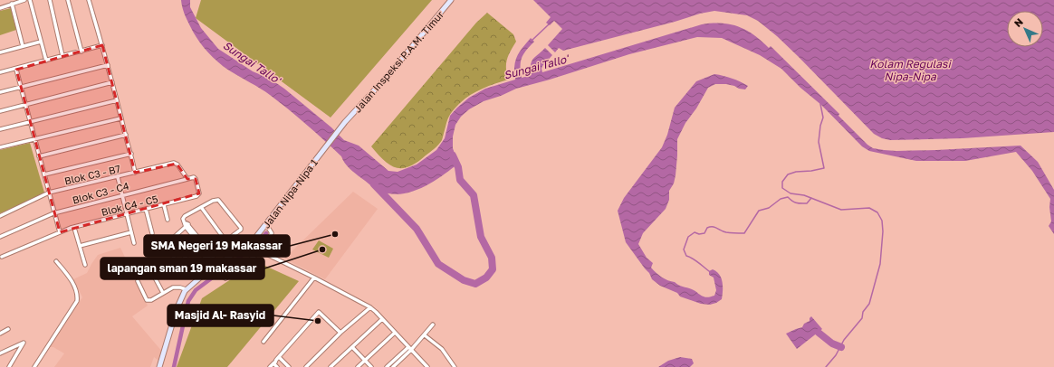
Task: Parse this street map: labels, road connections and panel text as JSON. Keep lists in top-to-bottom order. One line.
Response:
{"streets":{"street":["Jalan Inspeksi P.A.M. Timur","Blok C3 - B7","Blok C3 - C4","Jalan Nipa-Nipa 1","Blok C4 - C5"]},"crossings":[["Jalan Inspeksi P.A.M. Timur","Jalan Nipa-Nipa 1"],["Blok C3 - B7","Blok C3 - C4"],["Blok C3 - B7","Blok C4 - C5"],["Blok C3 - C4","Blok C4 - C5"]],"water":["Sungai Tallo'","Kolam Regulasi Nipa-Nipa"],"places":["SMA Negeri 19 Makassar","lapangan sman 19 makassar","Masjid Al- Rasyid"],"north":"top left"}
